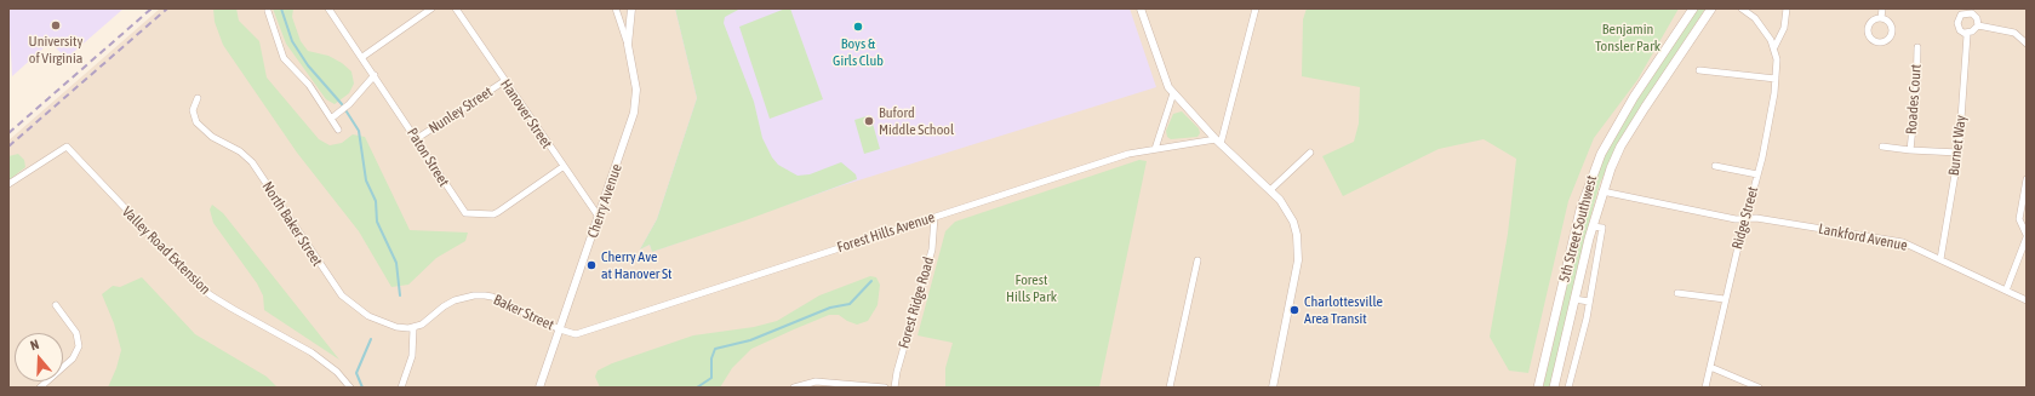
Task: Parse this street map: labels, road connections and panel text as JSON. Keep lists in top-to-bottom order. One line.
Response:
{"streets":{"main road":["5th Street Southwest"],"street":["Roades Court","Nunley Street","Hanover Street","Burnet Way","Paton Street","Cherry Avenue","Ridge Street","North Baker Street","Forest Hills Avenue","Lankford Avenue","Valley Road Extension","Forest Ridge Road","Baker Street"]},"crossings":[["Nunley Street","Hanover Street"],["Nunley Street","Paton Street"],["Hanover Street","Paton Street"],["Hanover Street","Cherry Avenue"],["Burnet Way","Lankford Avenue"],["Cherry Avenue","Forest Hills Avenue"],["Cherry Avenue","Baker Street"],["Ridge Street","Lankford Avenue"],["North Baker Street","Baker Street"],["5th Street Southwest","Lankford Avenue"],["Forest Hills Avenue","Forest Ridge Road"],["Forest Hills Avenue","Baker Street"]],"parks":["Benjamin Tonsler Park","Forest Hills Park"],"places":["University of Virginia","Boys & Girls Club","Buford Middle School","Cherry Ave at Hanover St","Charlottesville Area Transit"],"north":"top"}
